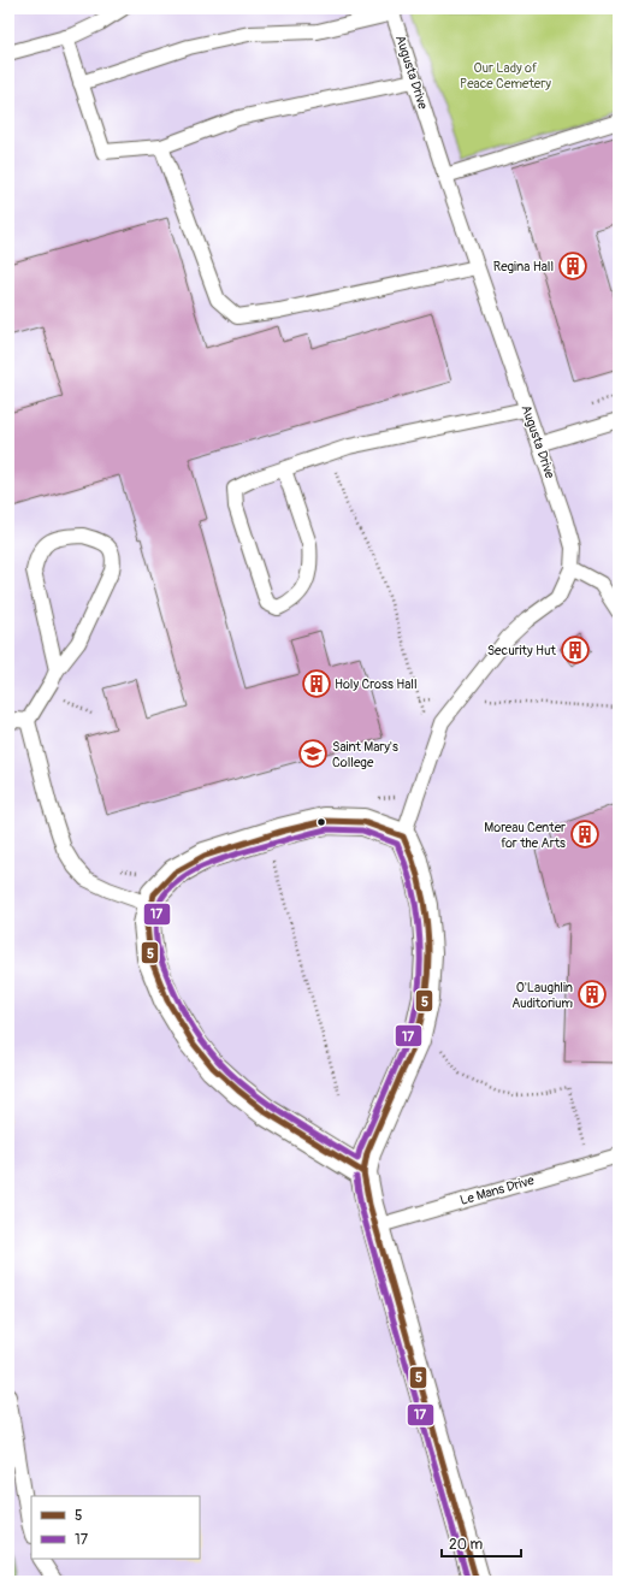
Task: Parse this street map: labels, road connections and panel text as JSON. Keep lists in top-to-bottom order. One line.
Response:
{"streets":{"lane":["Augusta Drive","Le Mans Drive"]},"parks":["Our Lady of Peace Cemetery"],"places":{"building":["Regina Hall","Security Hut","Holy Cross Hall","Moreau Center for the Arts","O'Laughlin Auditorium"],"school or university":["Saint Mary's College"]},"lines":["transit line 5","transit line 17"],"legend":["5","17"],"scale_bar":"20 m"}
